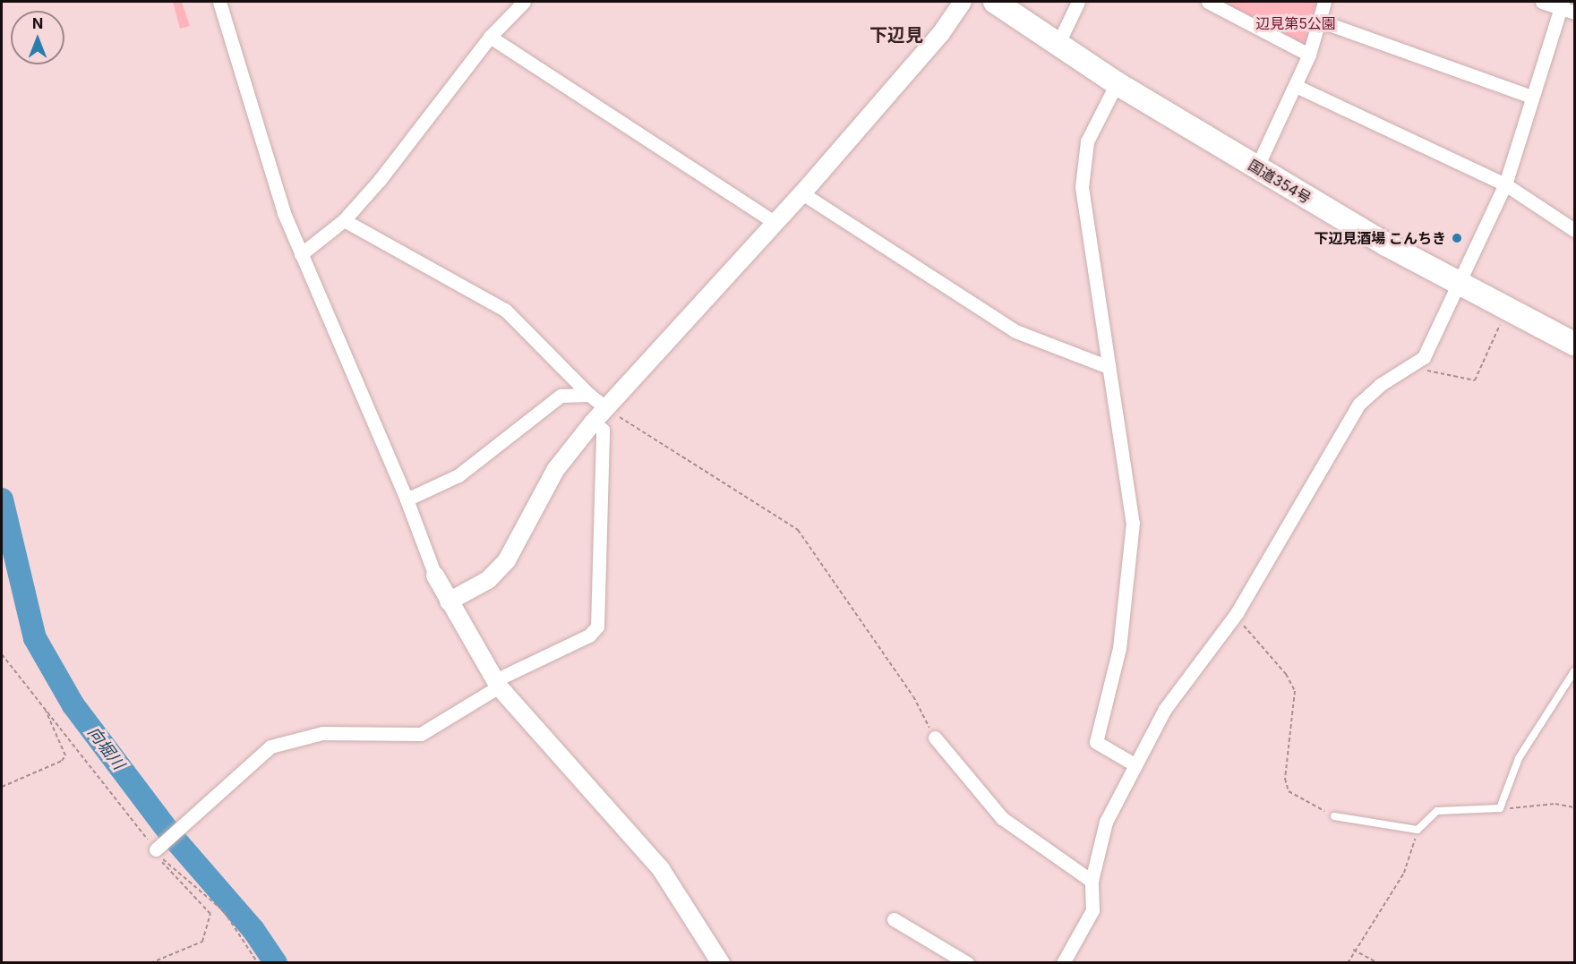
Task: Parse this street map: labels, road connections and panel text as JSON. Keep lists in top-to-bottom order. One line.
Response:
{"streets":{"highway":["国道354号"]},"districts":["下辺見"],"water":["向堀川"],"parks":["辺見第5公園"],"places":["下辺見酒場 こんちき"],"north":"top"}
